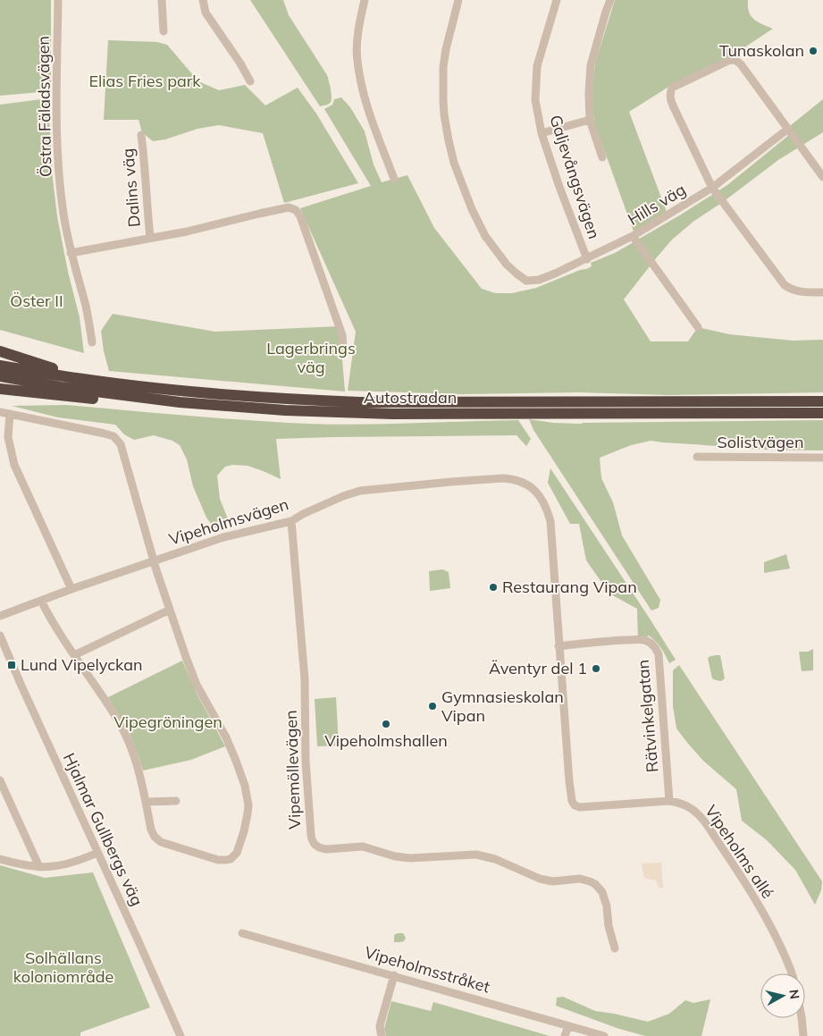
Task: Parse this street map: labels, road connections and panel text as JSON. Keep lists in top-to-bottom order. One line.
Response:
{"streets":{"highway":["Autostradan"],"street":["Östra Fäladsvägen","Galjevångsvägen","Dalins väg","Hills väg","Solistvägen","Vipeholmsvägen","Rätvinkelgatan","Vipemöllevägen","Hjalmar Gullbergs väg","Vipeholms allé","Vipeholmsstråket"]},"crossings":[["Galjevångsvägen","Hills väg"],["Vipeholmsvägen","Vipemöllevägen"],["Vipeholmsvägen","Vipeholms allé"],["Rätvinkelgatan","Vipeholms allé"]],"parks":["Elias Fries park","Öster II","Lagerbrings väg","Vipegröningen","Solhällans koloniområde"],"places":{"other":["Tunaskolan","Restaurang Vipan","Äventyr del 1","Gymnasieskolan Vipan","Vipeholmshallen"],"transit":["Lund Vipelyckan"]},"north":"right"}
